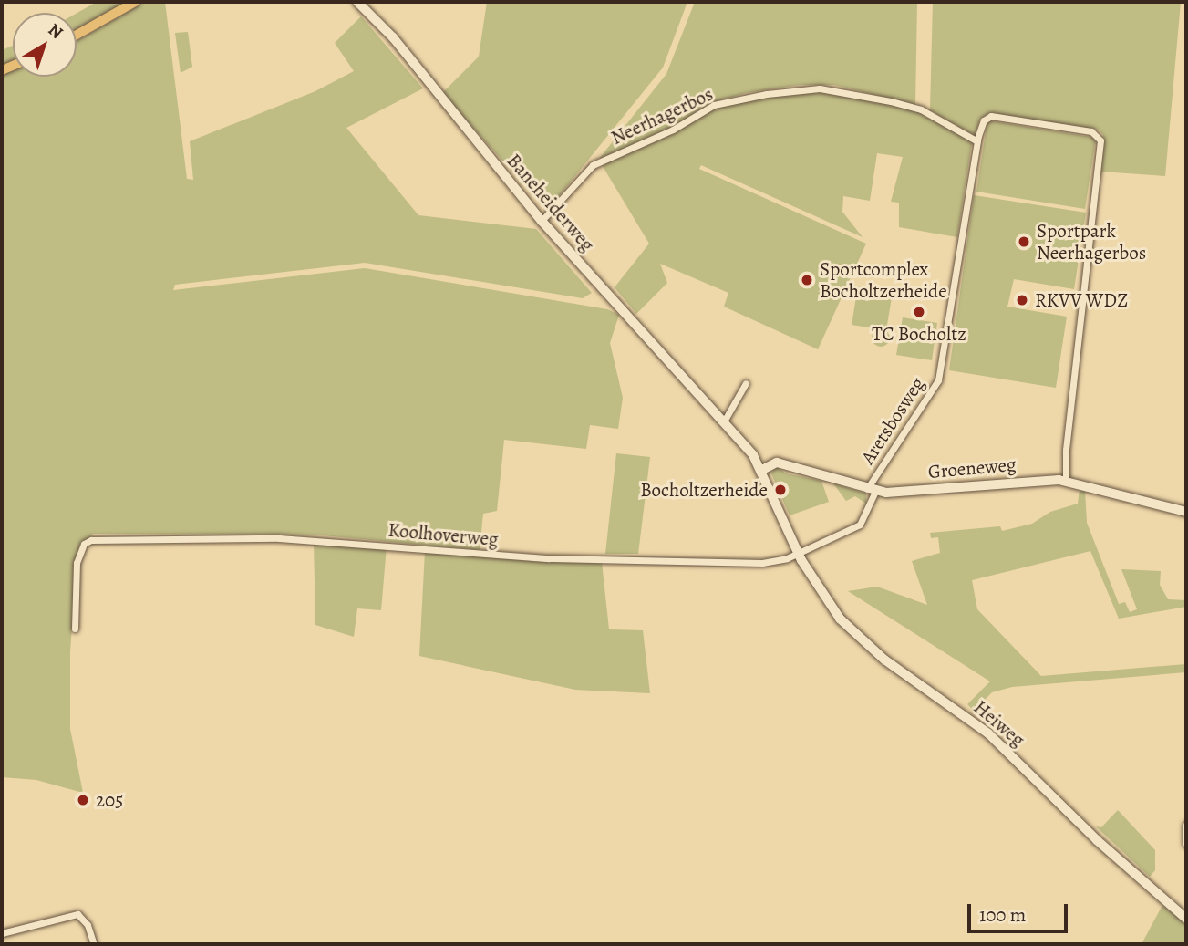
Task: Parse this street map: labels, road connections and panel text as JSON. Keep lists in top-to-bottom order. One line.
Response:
{"streets":{"street":["Neerhagerbos","Baneheiderweg","Aretsbosweg","Groeneweg","Koolhoverweg","Heiweg"]},"crossings":[["Neerhagerbos","Baneheiderweg"],["Neerhagerbos","Aretsbosweg"],["Baneheiderweg","Aretsbosweg"],["Baneheiderweg","Groeneweg"],["Baneheiderweg","Koolhoverweg"],["Baneheiderweg","Heiweg"],["Aretsbosweg","Groeneweg"],["Aretsbosweg","Koolhoverweg"],["Aretsbosweg","Heiweg"],["Koolhoverweg","Heiweg"]],"places":["Sportpark Neerhagerbos","Sportcomplex Bocholtzerheide","RKVV WDZ","TC Bocholtz","Bocholtzerheide","205"],"scale_bar":"100 m","north":"top right"}
